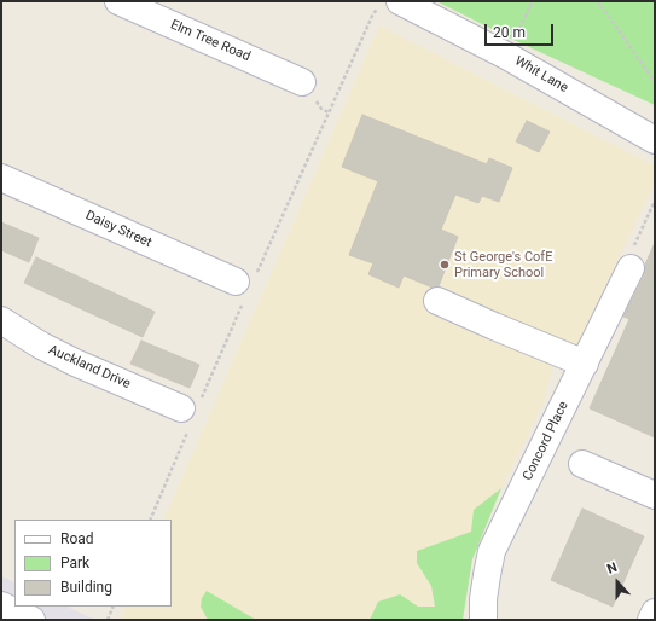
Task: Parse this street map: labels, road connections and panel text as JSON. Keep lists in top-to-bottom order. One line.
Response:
{"streets":{"street":["Elm Tree Road","Whit Lane","Daisy Street","Auckland Drive","Concord Place"]},"places":["St George's CofE Primary School"],"legend":["Road","Park","Building"],"scale_bar":"20 m","north":"top"}
